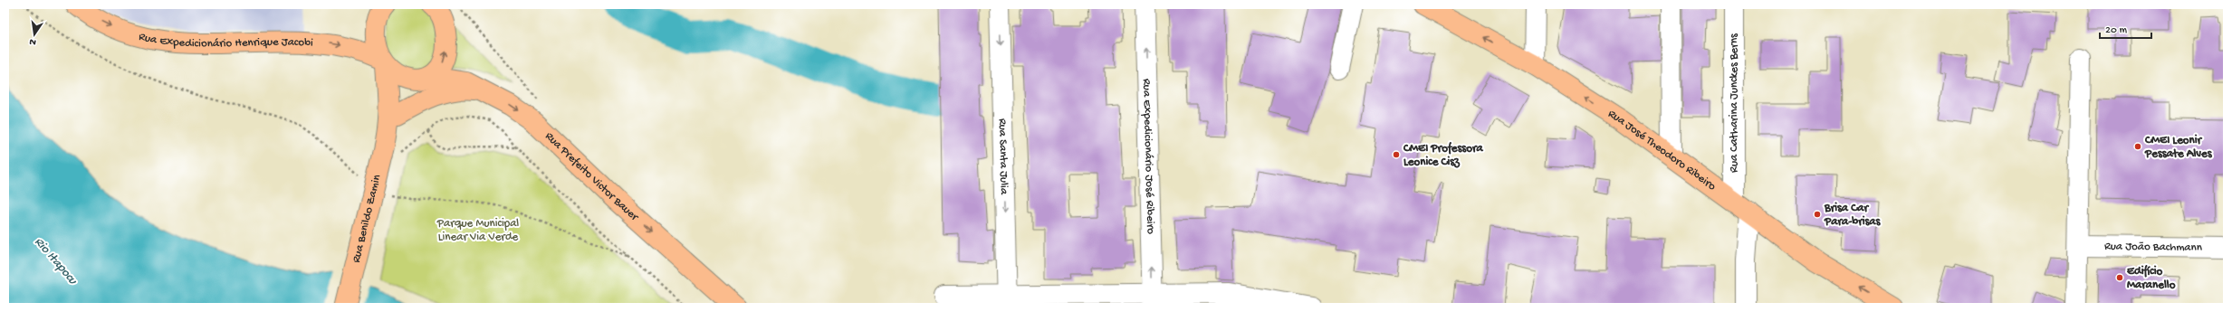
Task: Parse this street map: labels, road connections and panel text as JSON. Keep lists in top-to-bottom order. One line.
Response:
{"streets":{"main road":["Rua Expedicionário Henrique Jacobi","Rua José Theodoro Ribeiro","Rua Prefeito Victor Bauer","Rua Benildo Zamin"],"street":["Rua Catharina Junckes Berns","Rua Santa Julia","Rua Expedicionário José Ribeiro","Rua João Bachmann"]},"crossings":[["Rua Expedicionário Henrique Jacobi","Rua Prefeito Victor Bauer"],["Rua Expedicionário Henrique Jacobi","Rua Benildo Zamin"],["Rua Catharina Junckes Berns","Rua José Theodoro Ribeiro"],["Rua Prefeito Victor Bauer","Rua Benildo Zamin"]],"one_way":["Rua Expedicionário Henrique Jacobi","Rua José Theodoro Ribeiro","Rua Santa Julia","Rua Expedicionário José Ribeiro","Rua Prefeito Victor Bauer"],"water":["Rio Itapocu"],"parks":["Parque Municipal Linear Via Verde"],"places":["CMEI Leonir Pessate Alves","CMEI Professora Leonice Cisz","Brisa Car Para-brisas","Edifício Maranello"],"scale_bar":"20 m","north":"bottom"}
